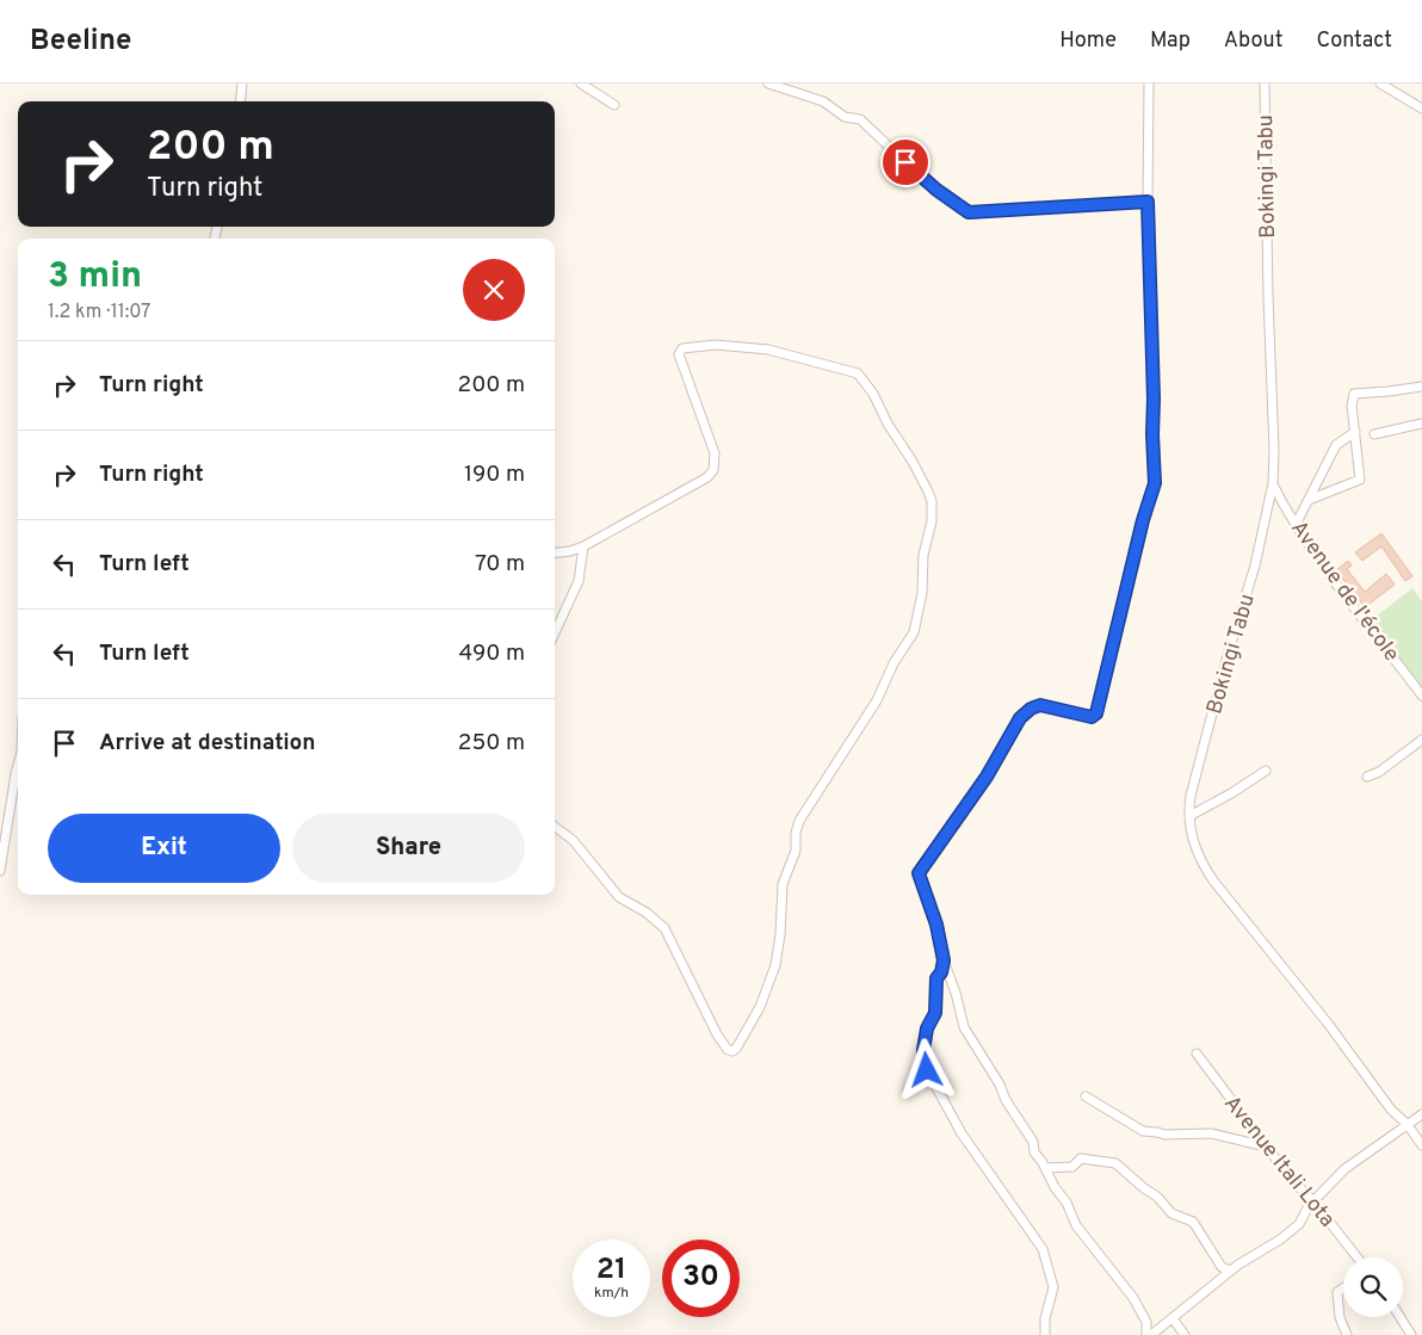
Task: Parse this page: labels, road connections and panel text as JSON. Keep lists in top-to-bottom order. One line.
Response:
{"streets":{"street":["Bokingi Tabu","Avenue de l'école","Avenue Itali Lota"]},"crossings":[["Bokingi Tabu","Avenue de l'école"]],"page":{"header":"Beeline","nav":["Home","Map","About","Contact"],"turn":["200 m","Turn right"],"heading":["3 min","1.2 km · 11:07"],"list":[{"name":"Turn right","value":"200 m"},{"name":"Turn right","value":"190 m"},{"name":"Turn left","value":"70 m"},{"name":"Turn left","value":"490 m"},{"name":"Arrive at destination","value":"250 m"}],"buttons":["Exit","Share"],"speed":"21 km/h","limit":"30"}}
